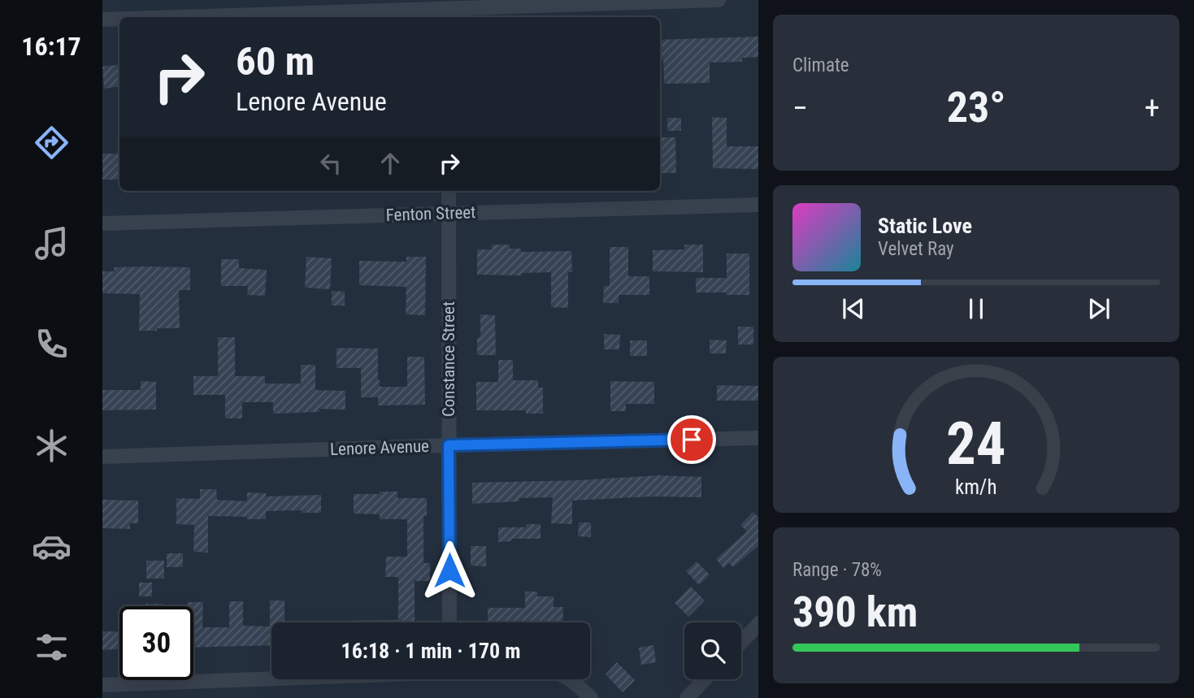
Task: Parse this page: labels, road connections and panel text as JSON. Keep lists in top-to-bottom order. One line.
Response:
{"streets":{"street":["Fenton Street","Constance Street","Lenore Avenue"]},"crossings":[["Fenton Street","Constance Street"],["Constance Street","Lenore Avenue"]],"page":{"tabs":"16:17","tile":["Climate",["Range · 78%","390 km"]],"turn":["60 m","Lenore Avenue"],"heat":["−","23°","+"],"song":["Static Love","Velvet Ray"],"limit":"30","trip":"16:18 · 1 min · 170 m","gauge":["24","km/h"]}}
